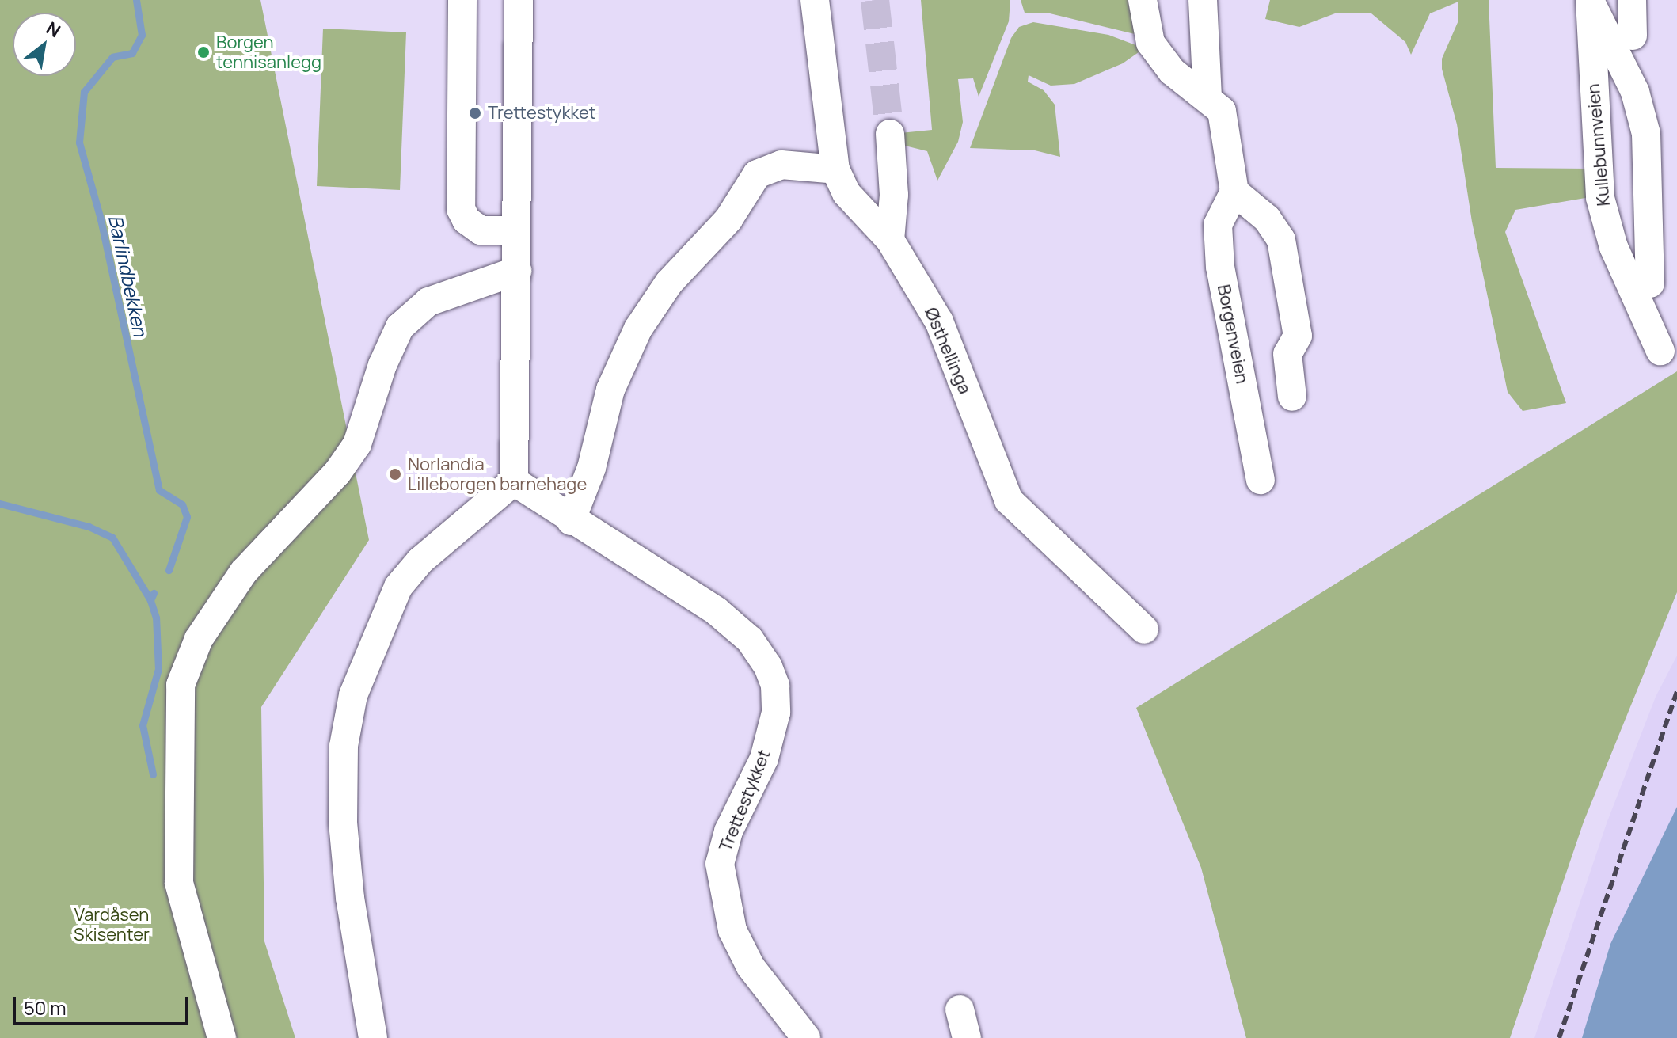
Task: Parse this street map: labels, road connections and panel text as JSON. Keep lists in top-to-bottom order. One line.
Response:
{"streets":{"street":["Kullebunnveien","Borgenveien","Østhellinga","Trettestykket"]},"water":["Barlindbekken"],"parks":["Vardåsen Skisenter"],"places":["Borgen tennisanlegg","Trettestykket","Norlandia Lilleborgen barnehage"],"scale_bar":"50 m","north":"top right"}
